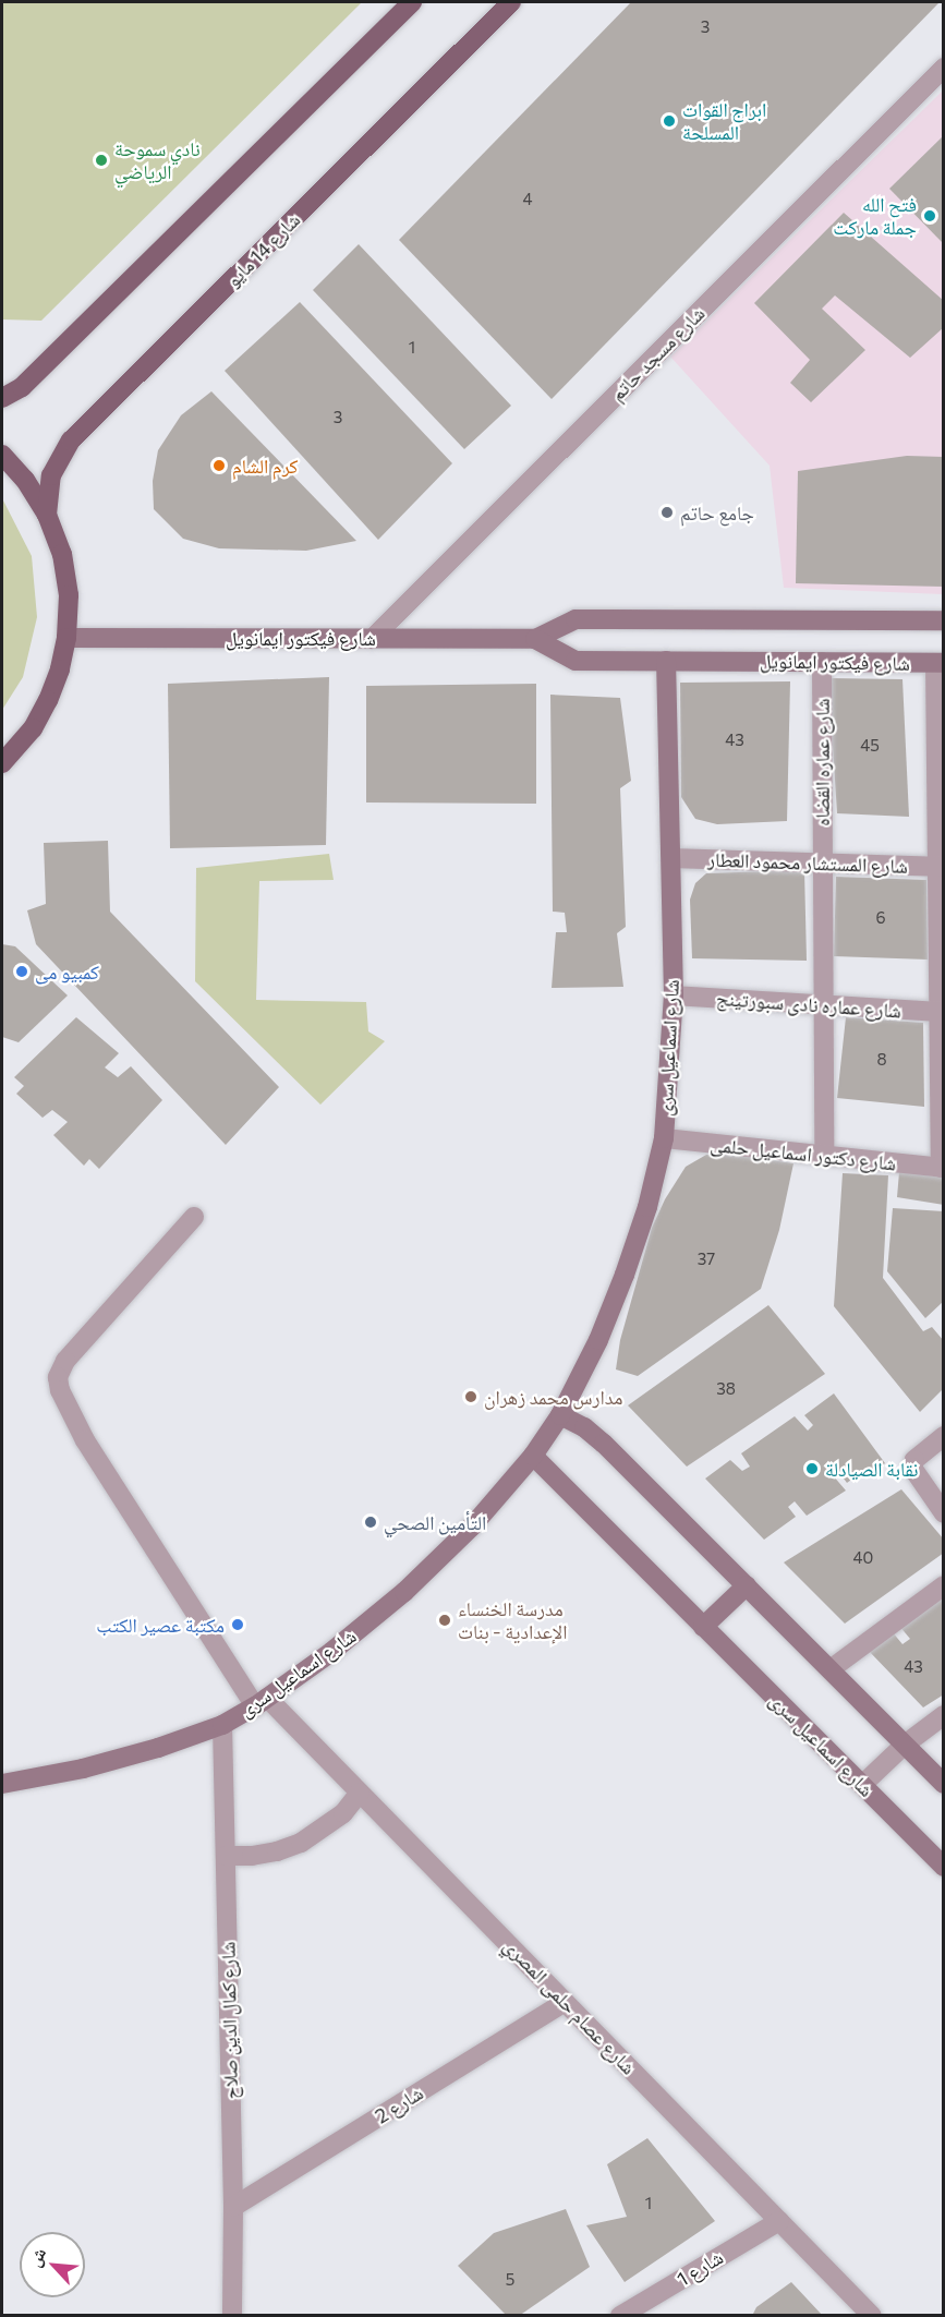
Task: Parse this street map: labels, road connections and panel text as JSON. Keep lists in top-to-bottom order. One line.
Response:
{"streets":{"main road":["شارع 14 مايو"],"street":["شارع مسجد حاتم","شارع فيكتور ايمانويل","شارع عماره القضاه","شارع المستشار محمود العطار","شارع عماره نادى سبورتينج","شارع اسماعيل سرى","شارع دكتور اسماعيل حلمى","شارع عصام حلمى المصري","شارع كمال الدين صلاح","شارع 2","شارع 1"]},"crossings":[["شارع مسجد حاتم","شارع فيكتور ايمانويل"],["شارع فيكتور ايمانويل","شارع عماره القضاه"],["شارع فيكتور ايمانويل","شارع اسماعيل سرى"],["شارع عماره القضاه","شارع المستشار محمود العطار"],["شارع عماره القضاه","شارع عماره نادى سبورتينج"],["شارع عماره القضاه","شارع دكتور اسماعيل حلمى"],["شارع المستشار محمود العطار","شارع اسماعيل سرى"],["شارع عماره نادى سبورتينج","شارع اسماعيل سرى"],["شارع اسماعيل سرى","شارع دكتور اسماعيل حلمى"],["شارع اسماعيل سرى","شارع عصام حلمى المصري"],["شارع اسماعيل سرى","شارع كمال الدين صلاح"],["شارع عصام حلمى المصري","شارع 2"],["شارع عصام حلمى المصري","شارع 1"],["شارع كمال الدين صلاح","شارع 2"]],"places":["ابراج القوات المسلحة","نادي سموحة الرياضي","فتح الله جملة ماركت","كرم الشام","جامع حاتم","كمبيو مى","مدارس محمد زهران","نقابة الصيادلة","التأمين الصحي","مدرسة الخنساء الإعدادية - بنات","مكتبة عصير الكتب"],"house_numbers":["3","4","1","3","43","45","6","8","37","38","40","43","1","5"],"north":"top left"}
